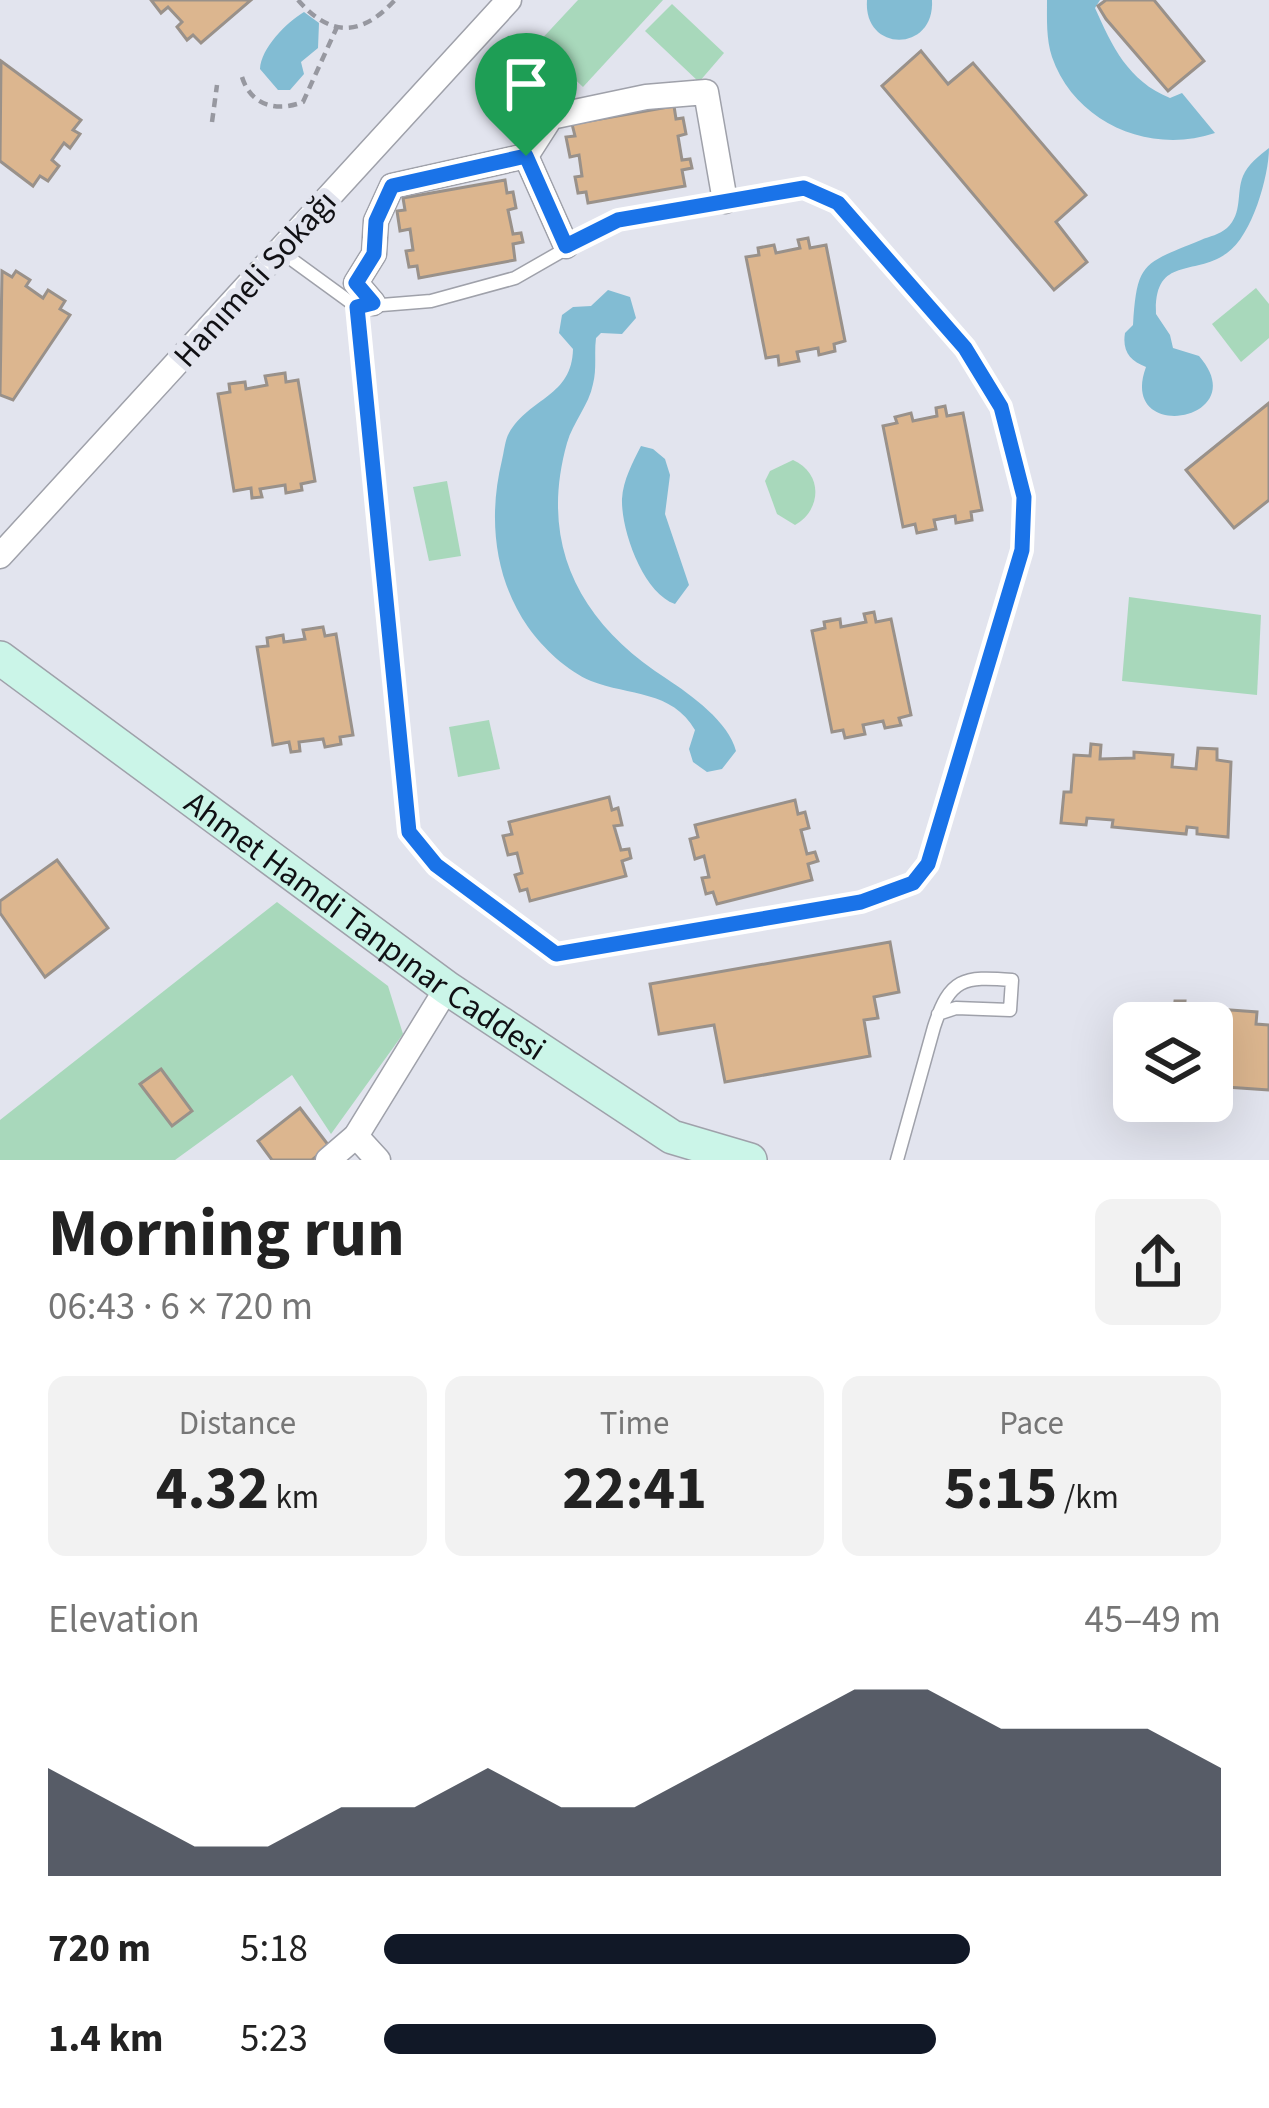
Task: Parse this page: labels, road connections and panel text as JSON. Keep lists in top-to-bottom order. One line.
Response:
{"streets":{"street":["Hanımeli Sokağı","Ahmet Hamdi Tanpınar Caddesi"]},"page":{"heading":["Morning run","06:43 · 6 × 720 m"],"stats":[["Distance","4.32 km"],["Time","22:41"],["Pace","5:15 /km"]],"chart":["Elevation","45–49 m"],"list":[{"name":"720 m","note":"5:18"},{"name":"1.4 km","note":"5:23"}]}}
